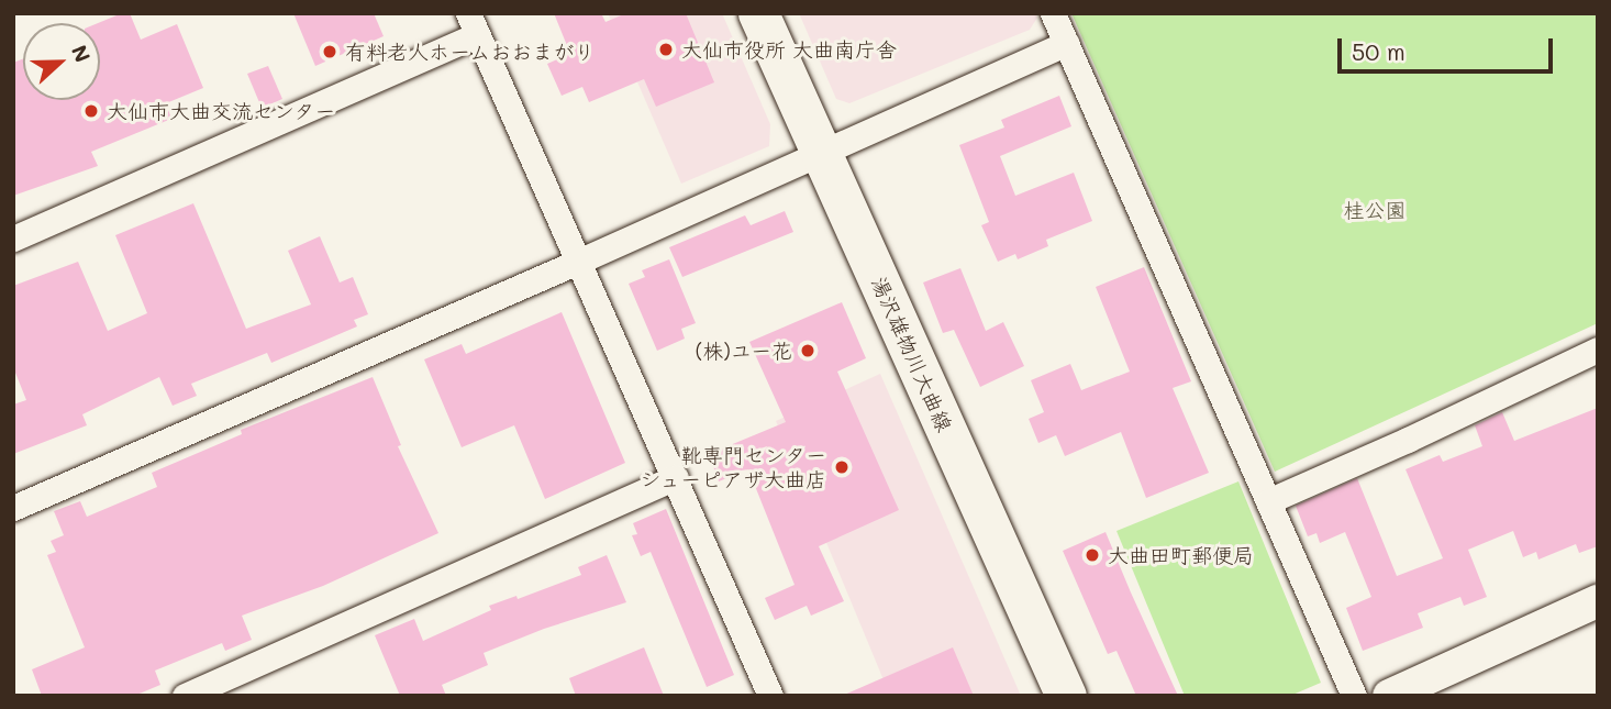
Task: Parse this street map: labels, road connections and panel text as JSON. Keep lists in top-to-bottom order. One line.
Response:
{"streets":{"main road":["湯沢雄物川大曲線"]},"parks":["桂公園"],"places":["大仙市役所 大曲南庁舎","有料老人ホームおおまがり","大仙市大曲交流センター","(株)ユー花","靴専門センター シューピアザ大曲店","大曲田町郵便局"],"scale_bar":"50 m","north":"right"}
